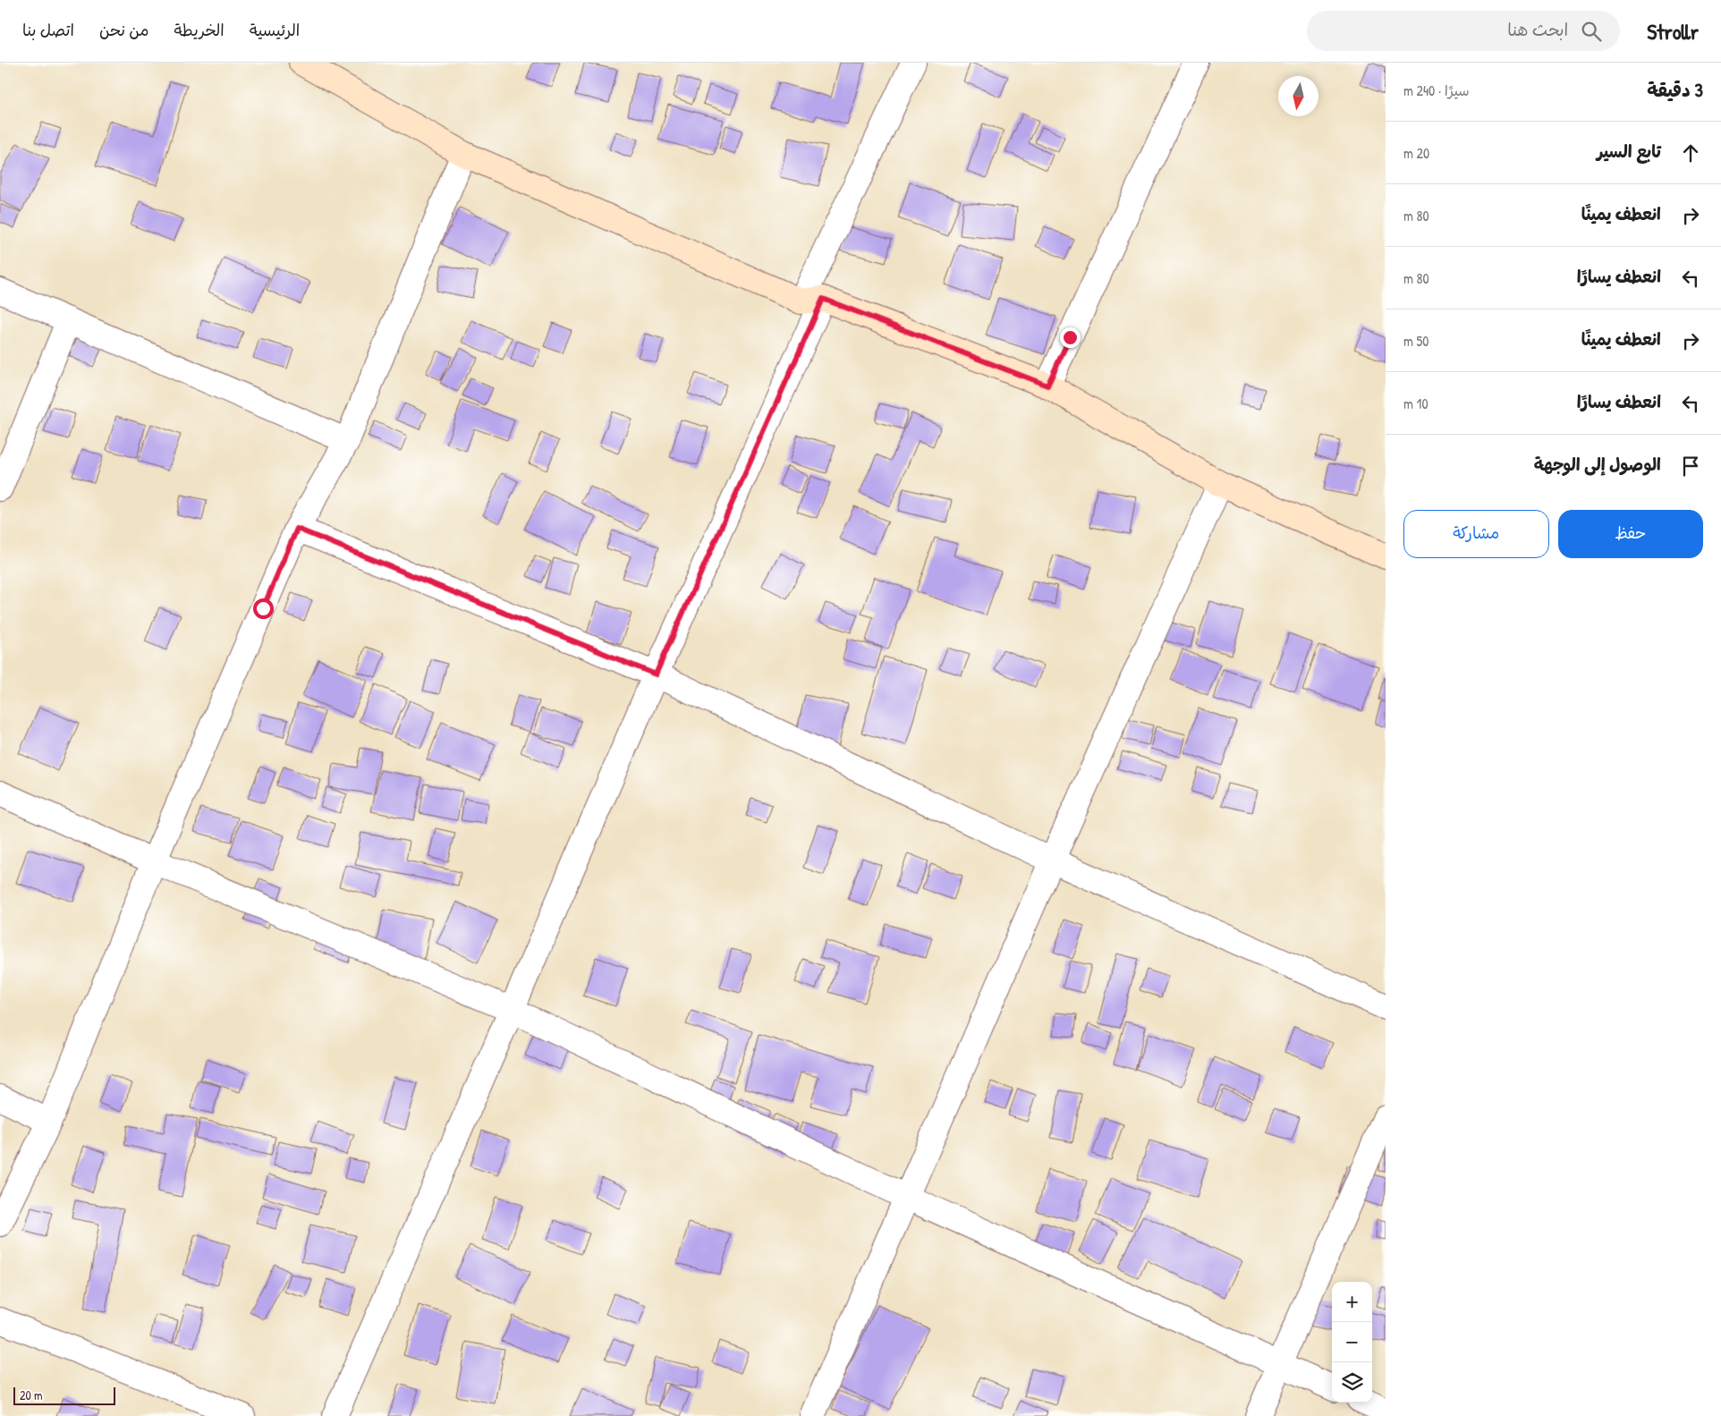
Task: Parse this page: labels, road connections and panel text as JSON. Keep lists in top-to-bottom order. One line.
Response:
{"scale_bar":"20 m","north":"bottom","page":{"header":"Strollr","search":"ابحث هنا","nav":["الرئيسية","الخريطة","من نحن","اتصل بنا"],"heading":["3 دقيقة","سيرًا · 240 m"],"list":[["تابع السير","20 m"],["انعطف يمينًا","80 m"],["انعطف يسارًا","80 m"],["انعطف يمينًا","50 m"],["انعطف يسارًا","10 m"],"الوصول إلى الوجهة"],"buttons":["حفظ","مشاركة"],"map_buttons":["+","−"],"scale":"20 m"}}
